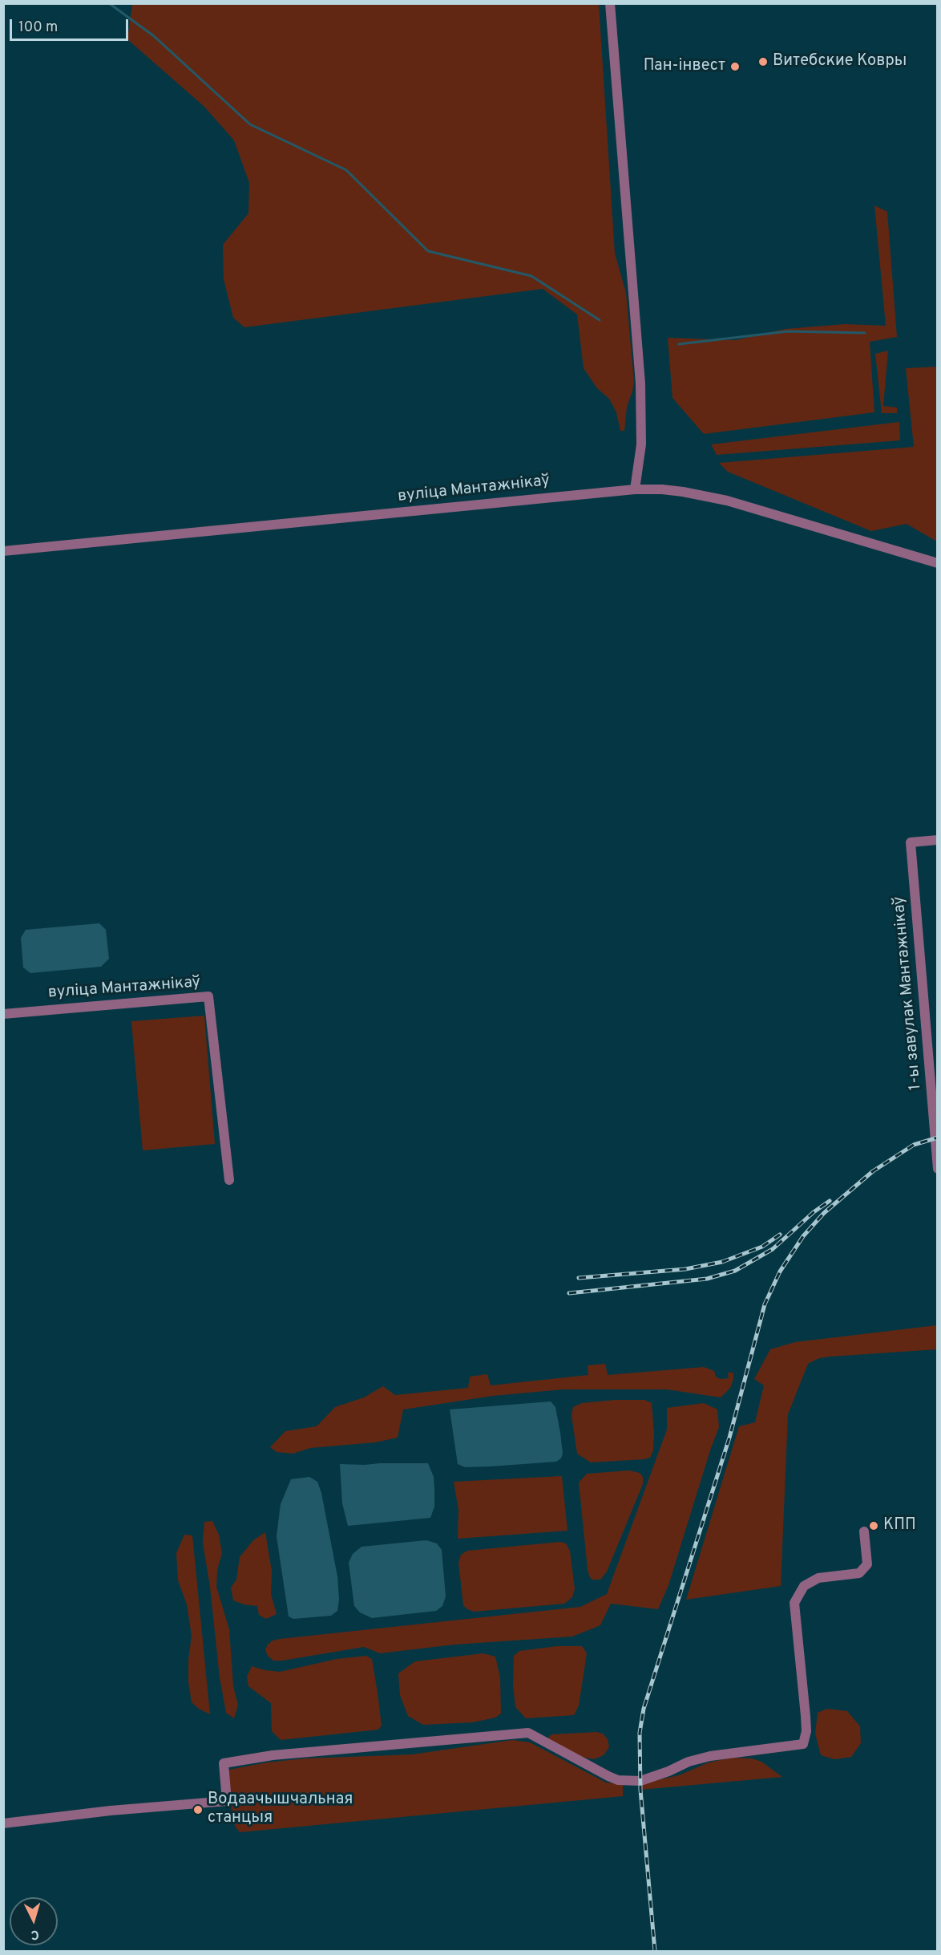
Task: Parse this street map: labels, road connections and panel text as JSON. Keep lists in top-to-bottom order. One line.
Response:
{"streets":{"street":["вуліца Мантажнікаў","1-ы завулак Мантажнікаў"]},"places":["Витебские Ковры","Пан-інвест","КПП","Водаачышчальная станцыя"],"scale_bar":"100 m","north":"bottom"}
